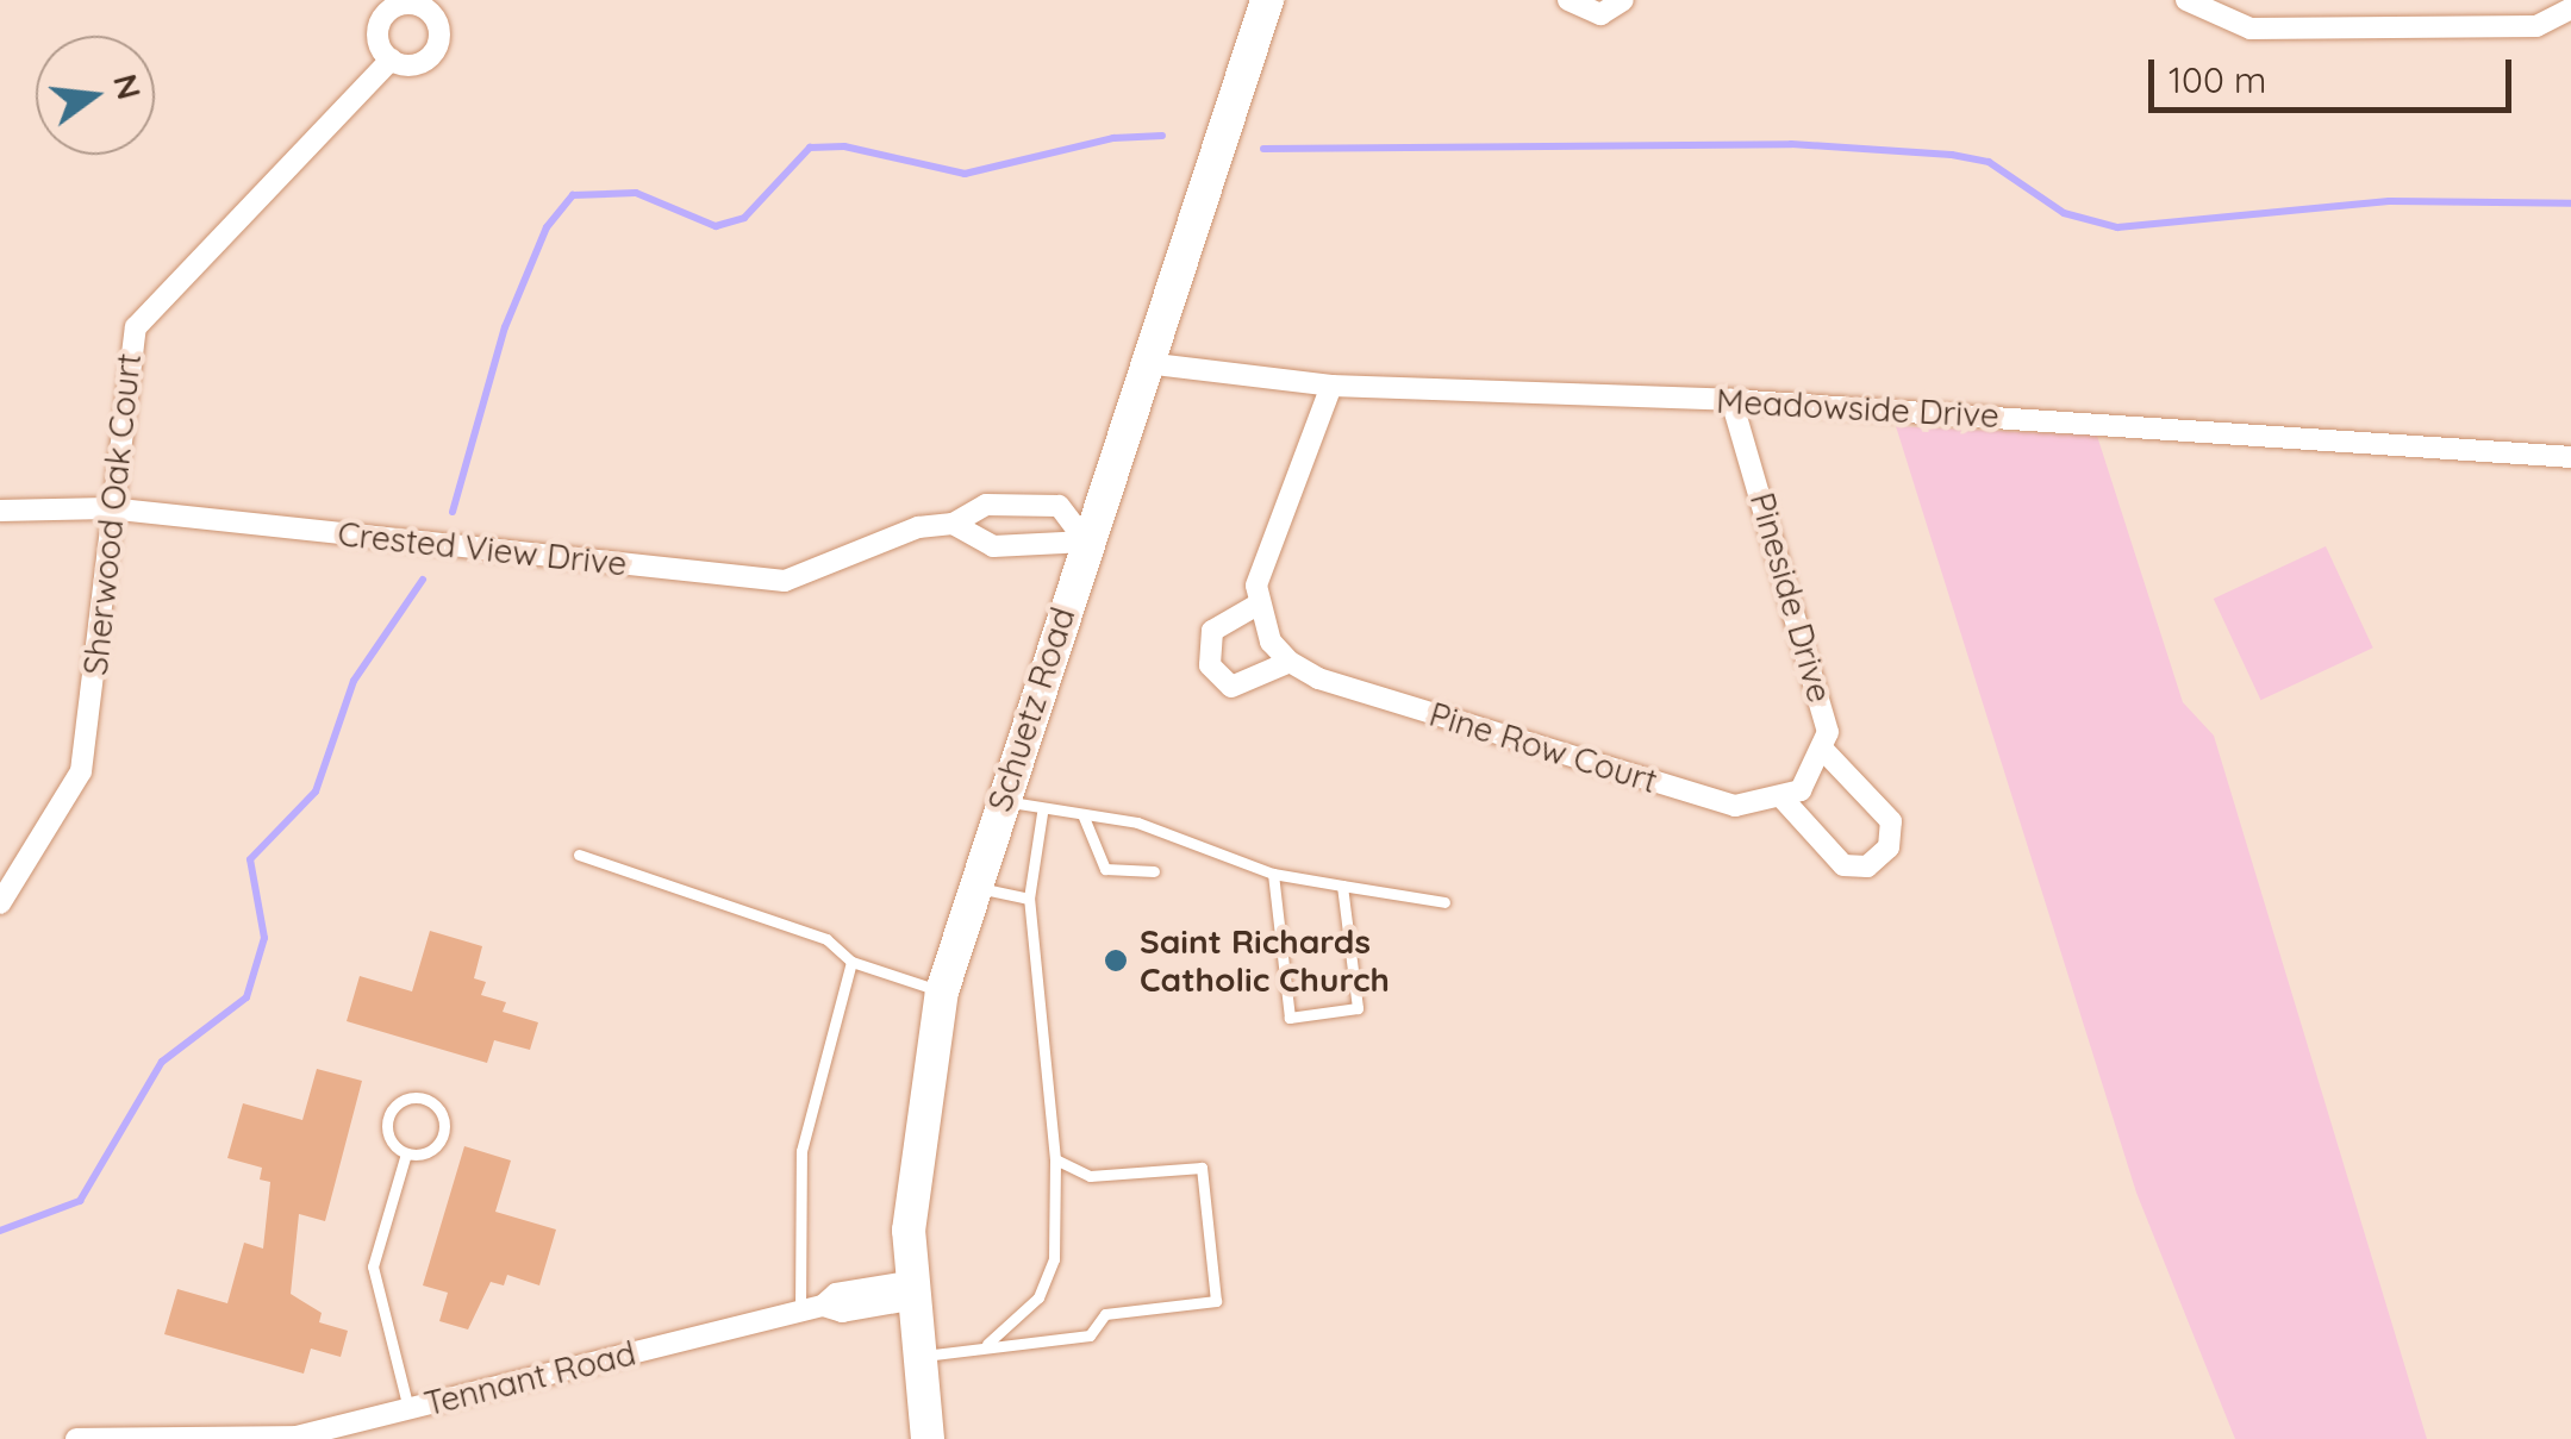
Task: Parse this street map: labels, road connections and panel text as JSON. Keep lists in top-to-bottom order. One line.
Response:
{"streets":{"main road":["Schuetz Road"],"street":["Meadowside Drive","Sherwood Oak Court","Crested View Drive","Pineside Drive","Pine Row Court","Tennant Road"]},"crossings":[["Meadowside Drive","Pineside Drive"],["Meadowside Drive","Schuetz Road"],["Sherwood Oak Court","Crested View Drive"],["Crested View Drive","Schuetz Road"],["Pineside Drive","Pine Row Court"],["Schuetz Road","Tennant Road"]],"places":["Saint Richards Catholic Church"],"scale_bar":"100 m","north":"right"}
